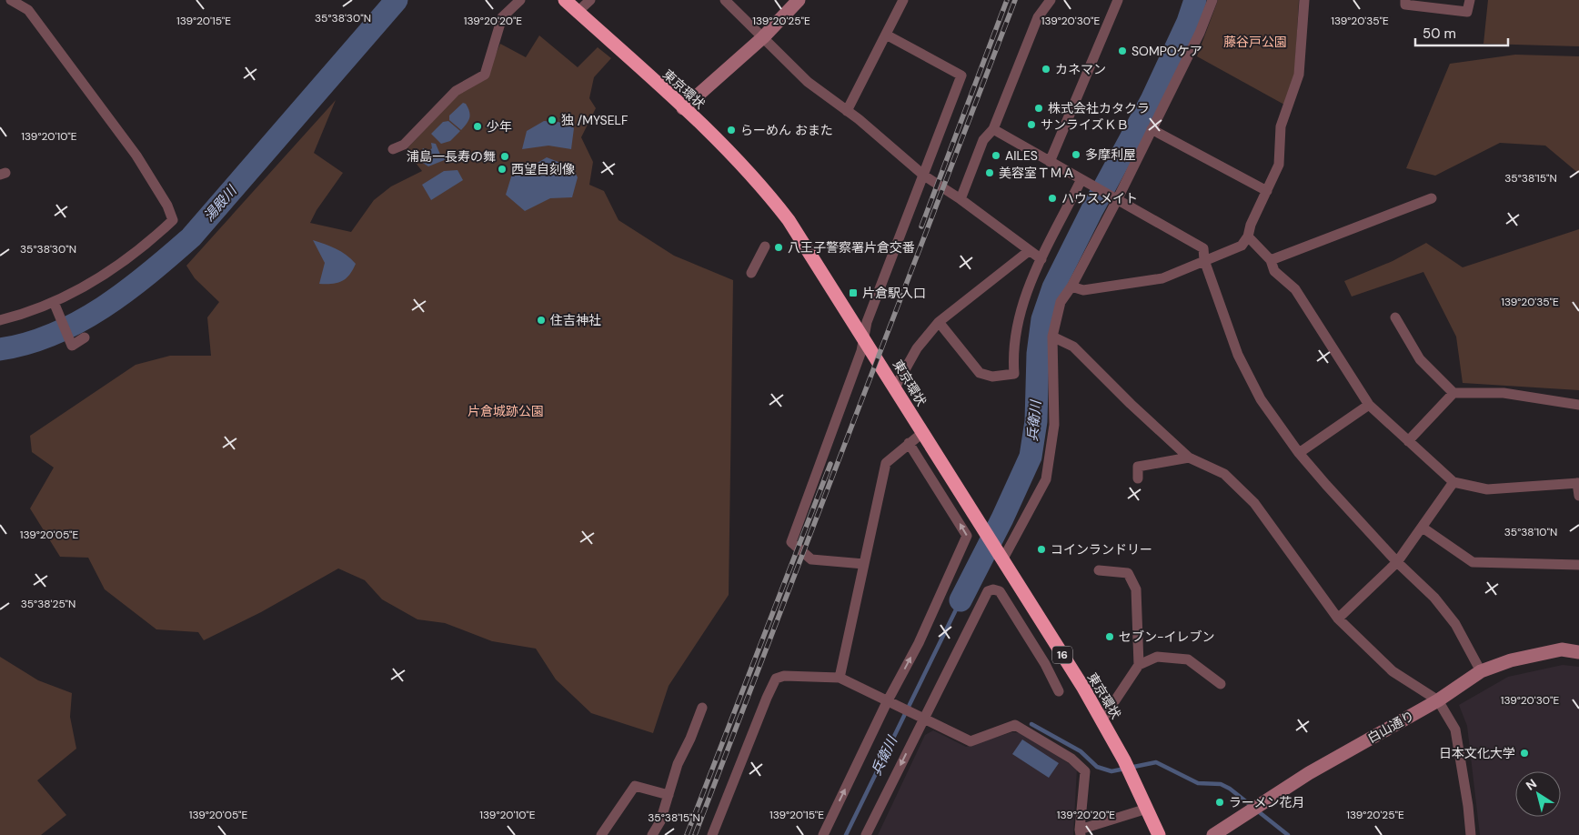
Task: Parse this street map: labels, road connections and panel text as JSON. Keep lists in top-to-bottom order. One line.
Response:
{"streets":{"highway":["東京環状","16"],"street":["白山通り"]},"water":["湯殿川","兵衛川"],"parks":["藤谷戸公園","片倉城跡公園"],"places":{"other":["SOMPOケア","カネマン","株式会社カタクラ","独 /MYSELF","サンライズＫＢ","少年","らーめん おまた","多摩利屋","AILES","浦島一長寿の舞","西望自刻像","美容室ＴＭＡ","ハウスメイト","八王子警察署片倉交番","住吉神社","コインランドリー","セブン-イレブン","日本文化大学","ラーメン花月"],"transit":["片倉駅入口"]},"scale_bar":"50 m","north":"top left","coordinates":["35°38'30\"N","139°20'15\"E","139°20'20\"E","139°20'25\"E","139°20'30\"E","139°20'35\"E","139°20'10\"E","35°38'15\"N","35°38'10\"N","139°20'05\"E","35°38'25\"N"]}
